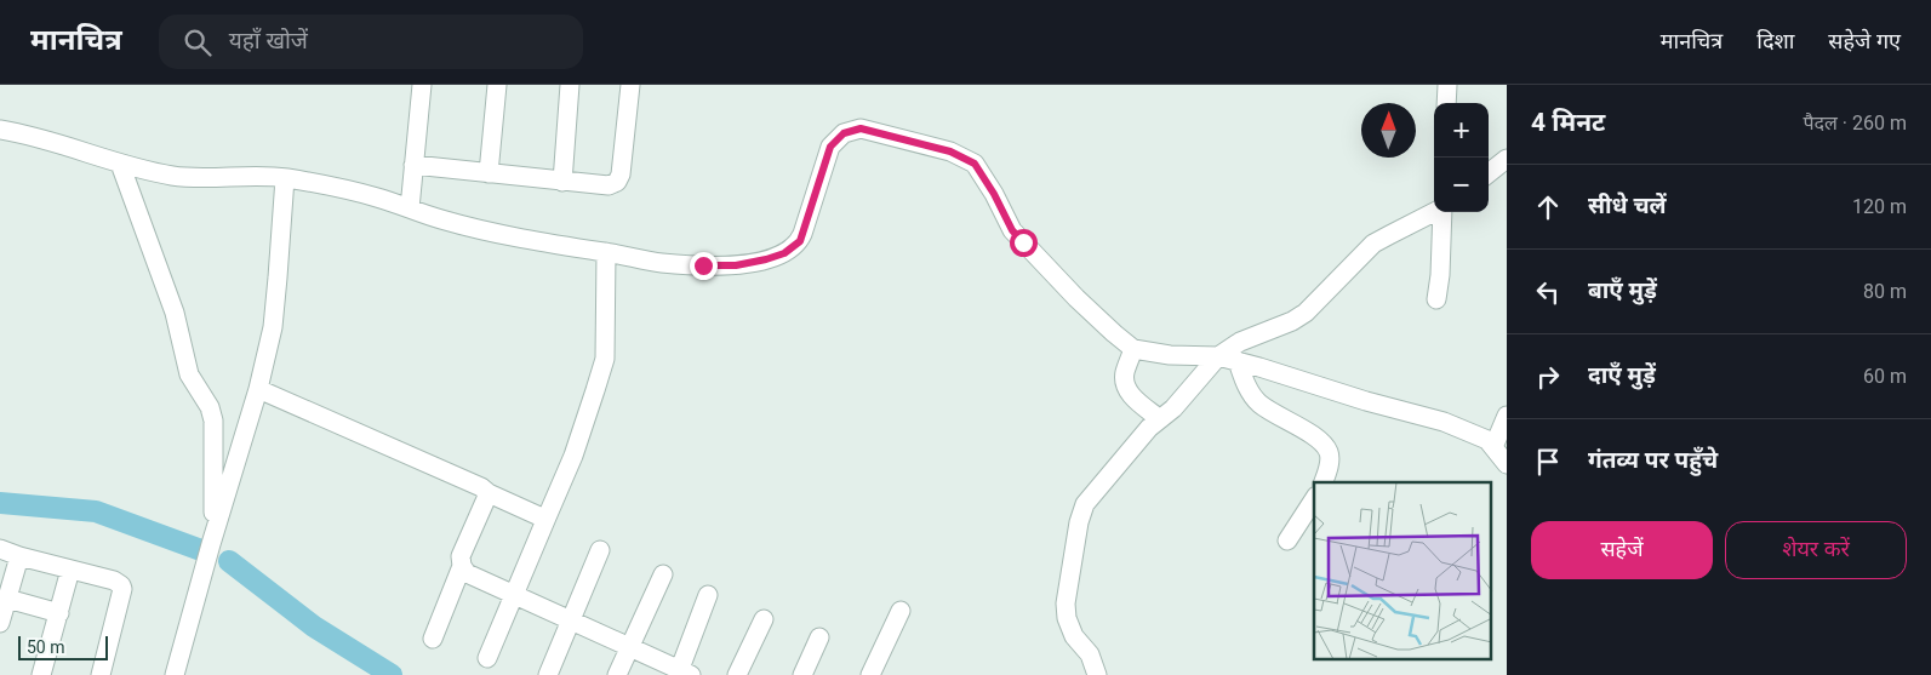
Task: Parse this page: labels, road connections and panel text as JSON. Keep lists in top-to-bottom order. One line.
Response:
{"scale_bar":"50 m","north":"top","page":{"header":"मानचित्र","search":"यहाँ खोजें","nav":["मानचित्र","दिशा","सहेजे गए"],"heading":["4 मिनट","पैदल · 260 m"],"map_buttons":["+","−"],"list":[["सीधे चलें","120 m"],["बाएँ मुड़ें","80 m"],["दाएँ मुड़ें","60 m"],"गंतव्य पर पहुँचे"],"buttons":["सहेजें","शेयर करें"],"scale":"50 m"}}
